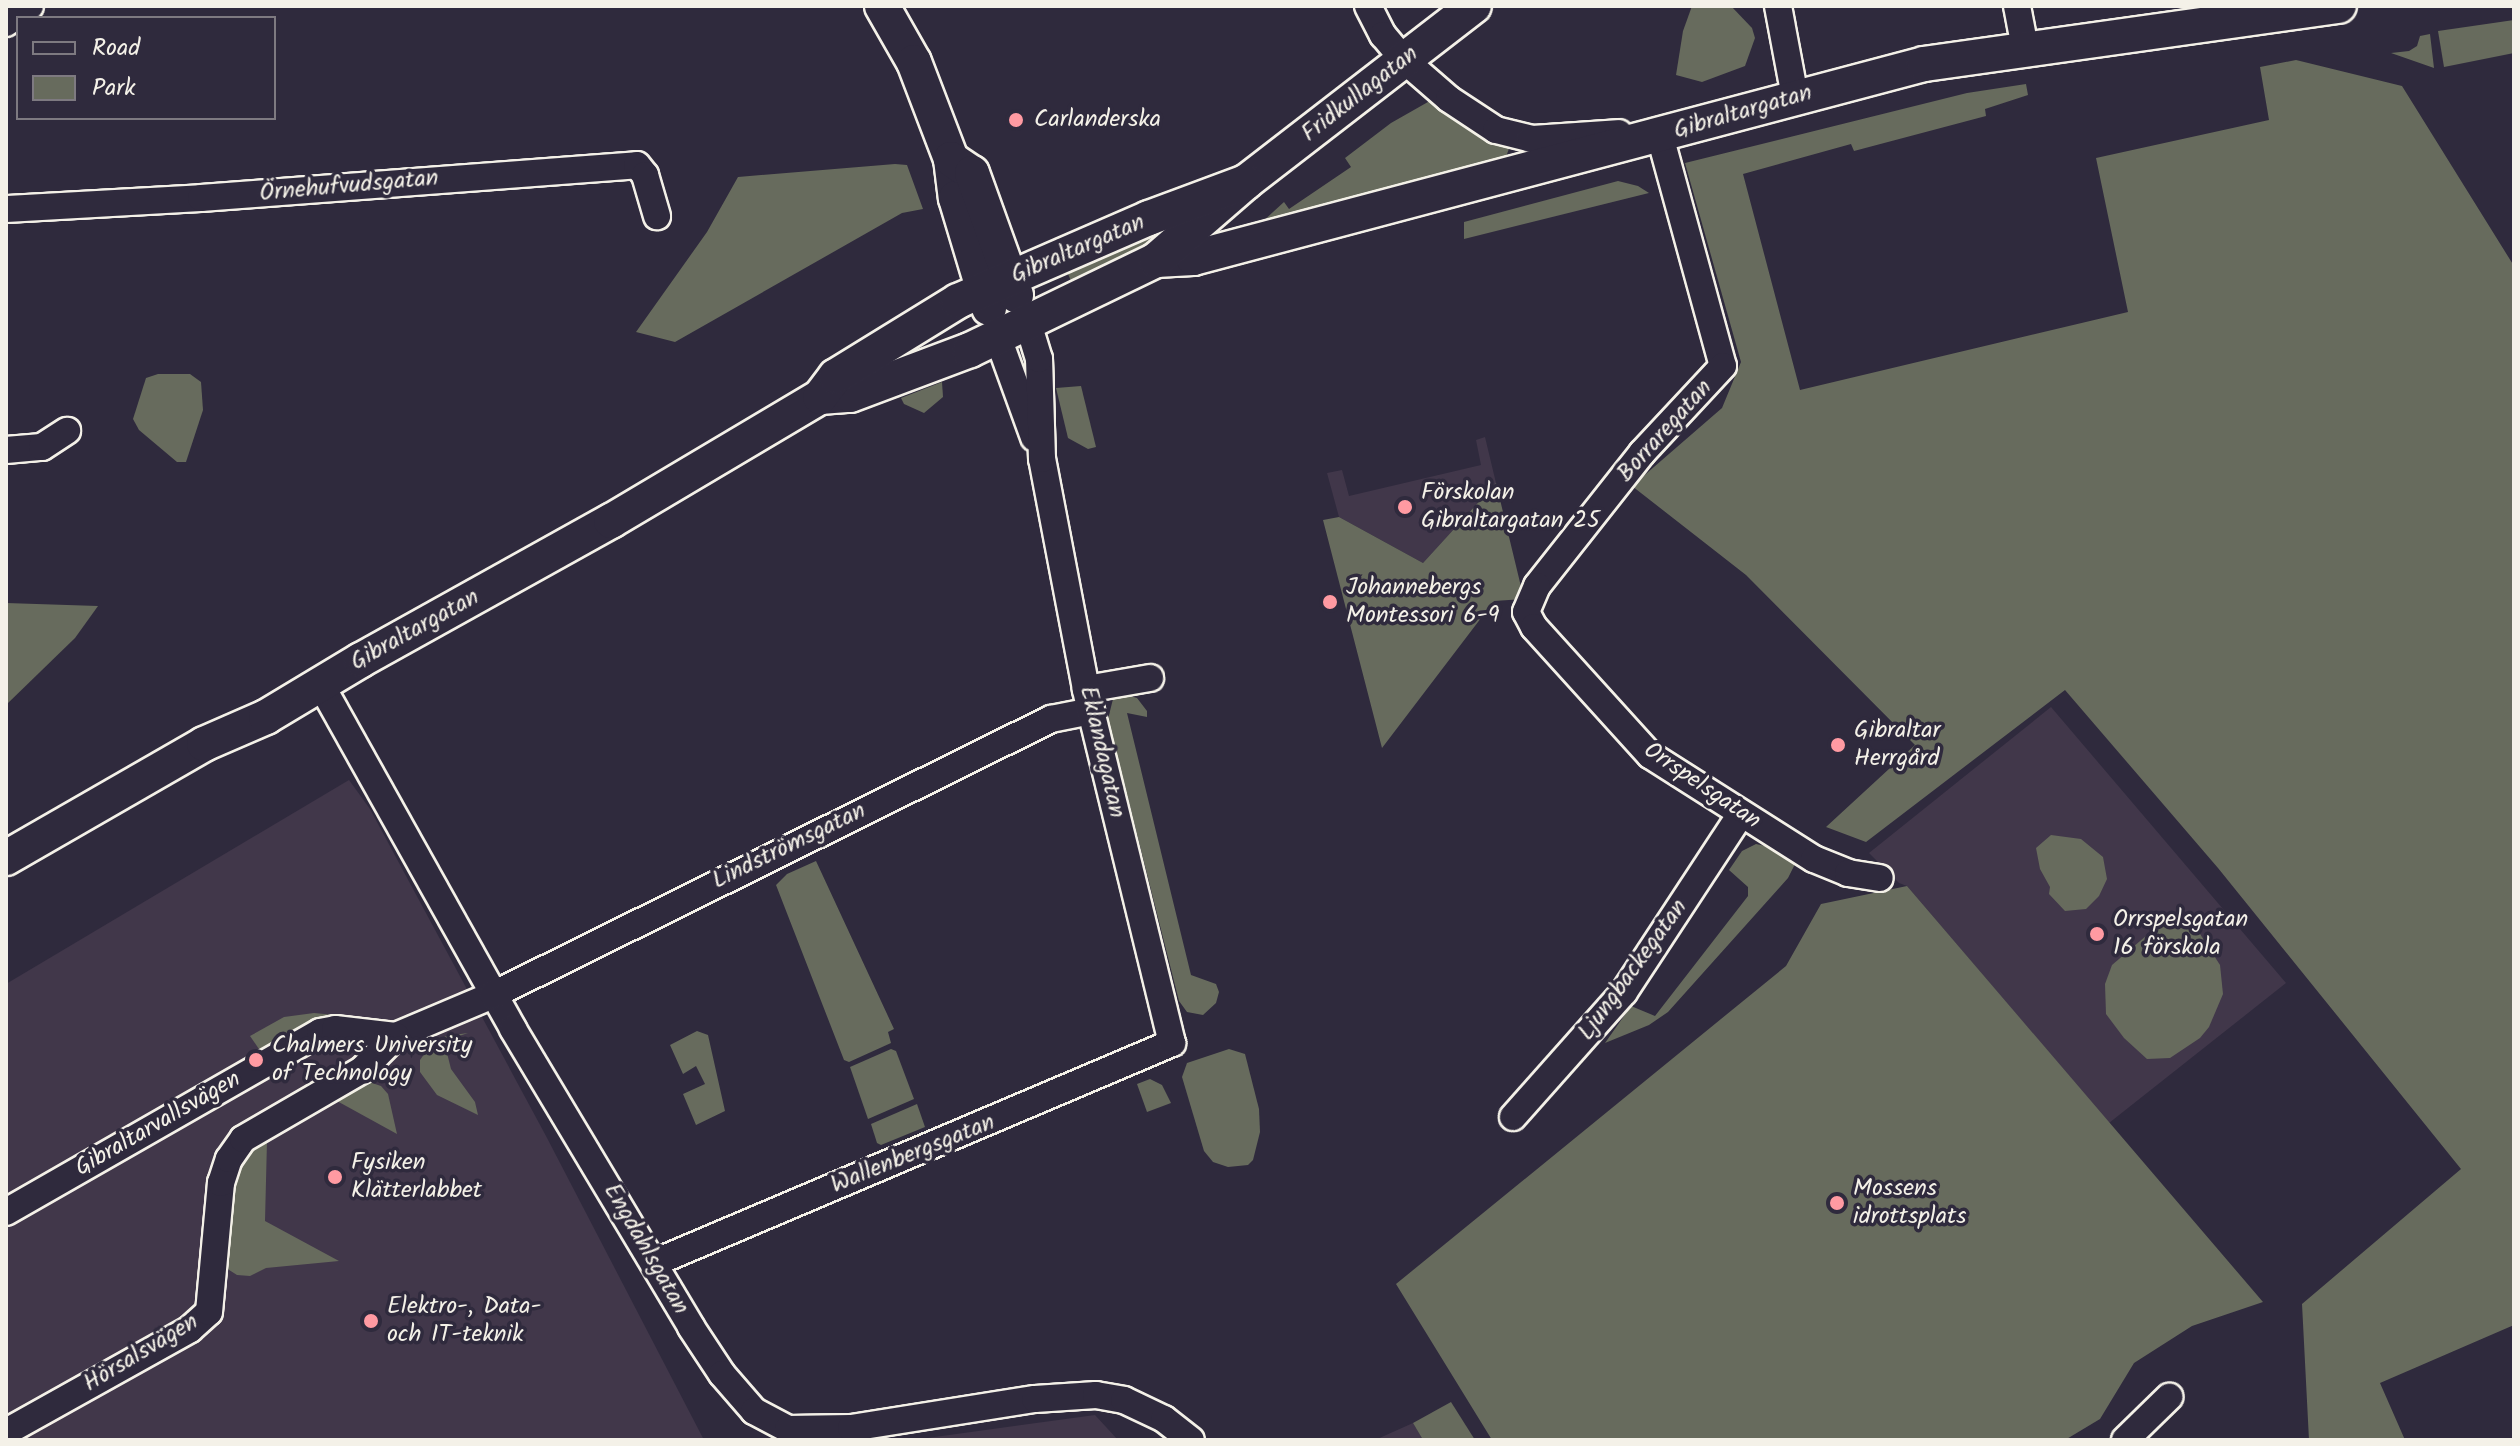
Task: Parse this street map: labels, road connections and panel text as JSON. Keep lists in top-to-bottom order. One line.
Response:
{"streets":{"street":["Fridkullagatan","Gibraltargatan","Örnehufvudsgatan","Borraregatan","Eklandagatan","Orrspelsgatan","Lindströmsgatan","Ljungbackegatan","Gibraltarvallsvägen","Wallenbergsgatan","Engdahlsgatan","Hörsalsvägen"]},"crossings":[["Fridkullagatan","Gibraltargatan"],["Gibraltargatan","Borraregatan"],["Gibraltargatan","Eklandagatan"],["Gibraltargatan","Engdahlsgatan"],["Borraregatan","Orrspelsgatan"],["Eklandagatan","Lindströmsgatan"],["Eklandagatan","Wallenbergsgatan"],["Orrspelsgatan","Ljungbackegatan"],["Lindströmsgatan","Gibraltarvallsvägen"],["Lindströmsgatan","Engdahlsgatan"],["Gibraltarvallsvägen","Engdahlsgatan"],["Gibraltarvallsvägen","Hörsalsvägen"],["Wallenbergsgatan","Engdahlsgatan"]],"places":["Carlanderska","Förskolan Gibraltargatan 25","Johannebergs Montessori 6-9","Gibraltar Herrgård","Orrspelsgatan 16 förskola","Chalmers University of Technology","Fysiken Klätterlabbet","Mossens idrottsplats","Elektro-, Data- och IT-teknik"],"legend":["Road","Park"]}
